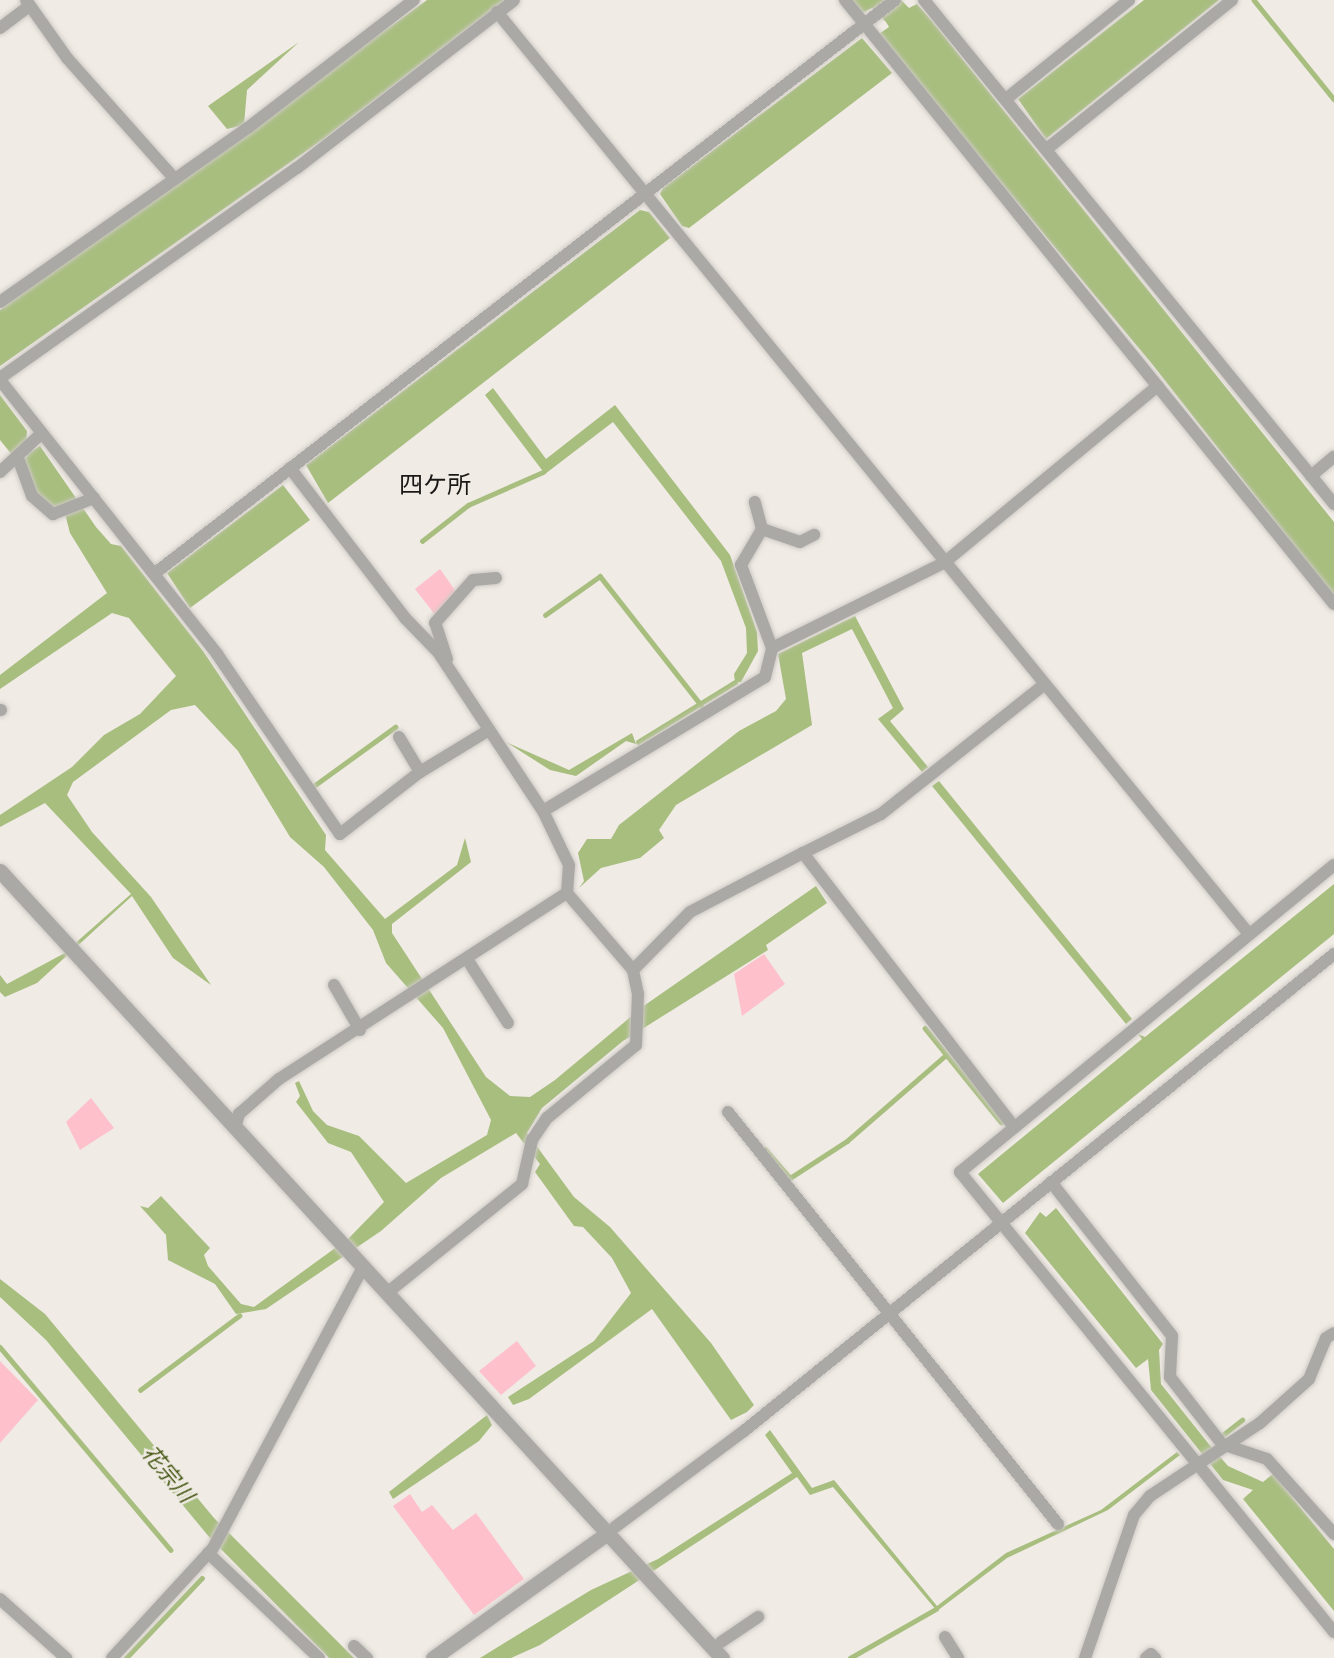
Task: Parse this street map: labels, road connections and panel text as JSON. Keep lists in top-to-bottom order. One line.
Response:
{"districts":["四ケ所"],"water":["花宗川"]}
